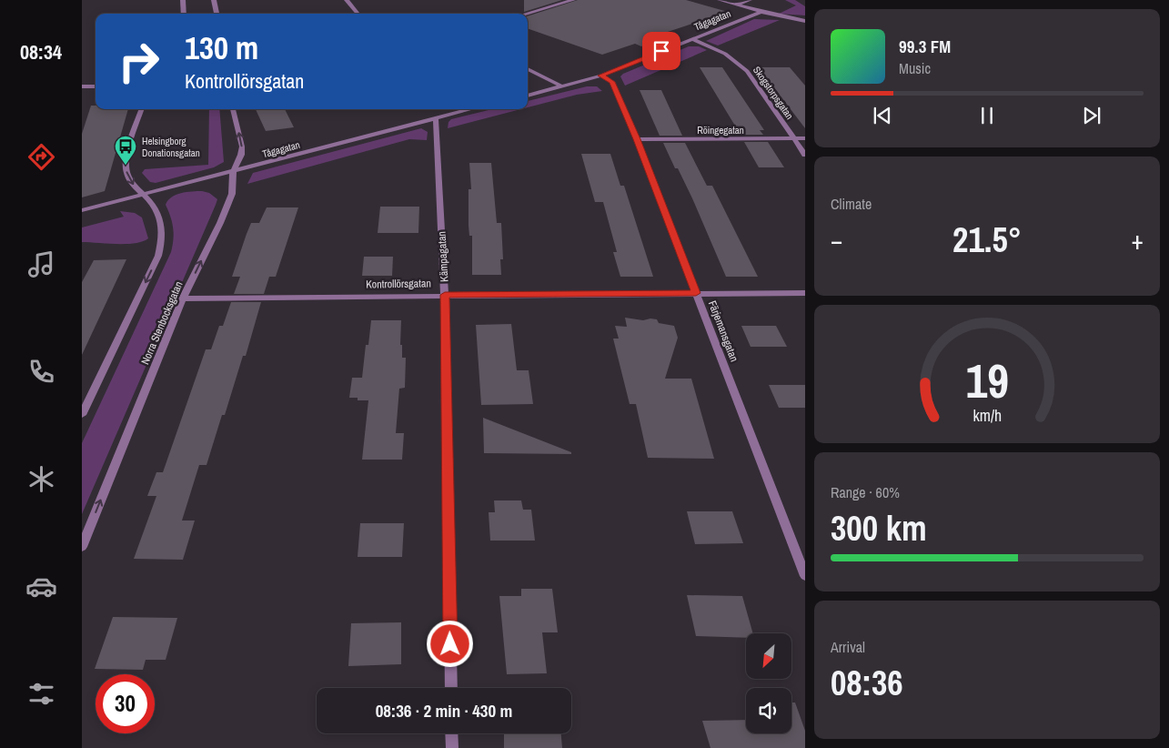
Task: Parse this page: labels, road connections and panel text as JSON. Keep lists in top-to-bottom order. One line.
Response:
{"streets":{"street":["Tågagatan","Skogstorpsgatan","Röingegatan","Kämpagatan","Kontrollörsgatan","Norra Stenbocksgatan","Färjemansgatan"]},"crossings":[["Tågagatan","Skogstorpsgatan"],["Tågagatan","Kämpagatan"],["Tågagatan","Norra Stenbocksgatan"],["Tågagatan","Färjemansgatan"],["Skogstorpsgatan","Röingegatan"],["Röingegatan","Färjemansgatan"],["Kämpagatan","Kontrollörsgatan"],["Kontrollörsgatan","Norra Stenbocksgatan"],["Kontrollörsgatan","Färjemansgatan"]],"places":{"bus stop":["Helsingborg Donationsgatan"]},"north":"bottom left","page":{"tabs":"08:34","turn":["130 m","Kontrollörsgatan"],"song":["99.3 FM","Music"],"tile":["Climate",["Range · 60%","300 km"],["Arrival","08:36"]],"heat":["−","21.5°","+"],"limit":"30","trip":"08:36 · 2 min · 430 m","gauge":["19","km/h"]}}
